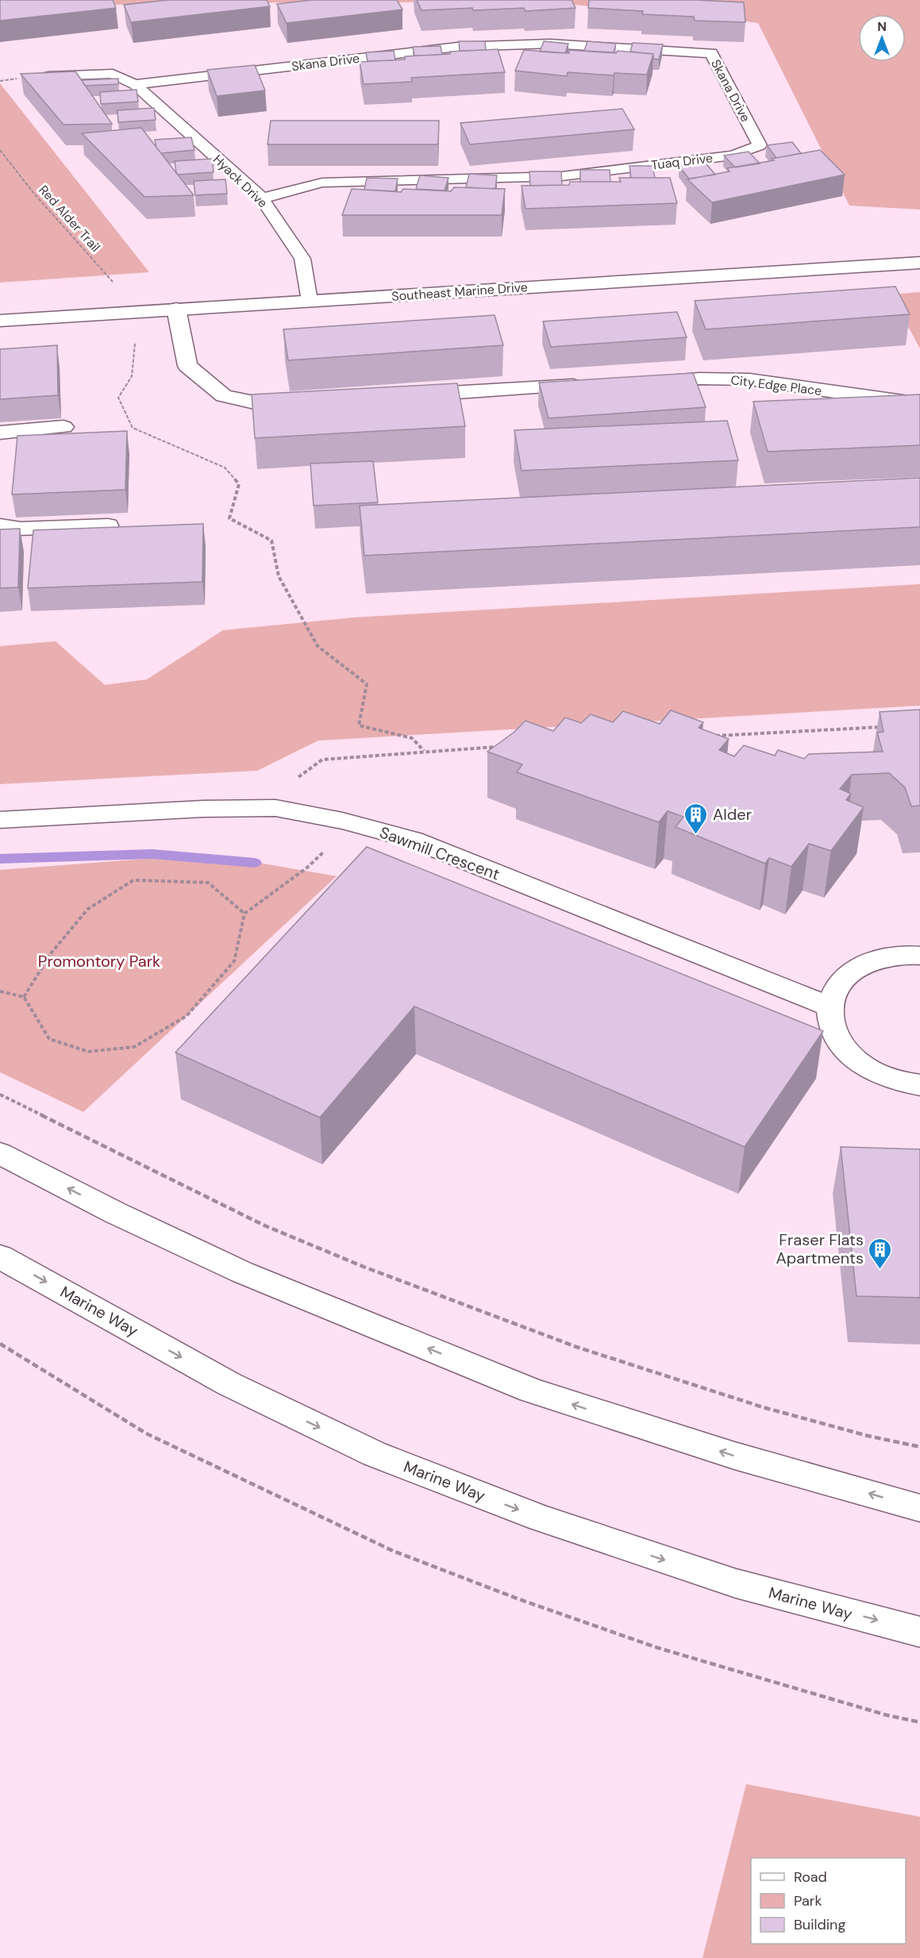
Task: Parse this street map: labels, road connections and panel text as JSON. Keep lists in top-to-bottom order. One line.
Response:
{"streets":{"street":["Southeast Marine Drive","City Edge Place","Sawmill Crescent","Marine Way"],"lane":["Skana Drive","Tuaq Drive","Hyack Drive"],"path":["Red Alder Trail"]},"crossings":[["Skana Drive","Tuaq Drive"],["Skana Drive","Hyack Drive"],["Tuaq Drive","Hyack Drive"],["Hyack Drive","Southeast Marine Drive"]],"parks":["Promontory Park"],"places":{"building":["Alder","Fraser Flats Apartments"]},"legend":["Road","Park","Building"],"north":"top"}
